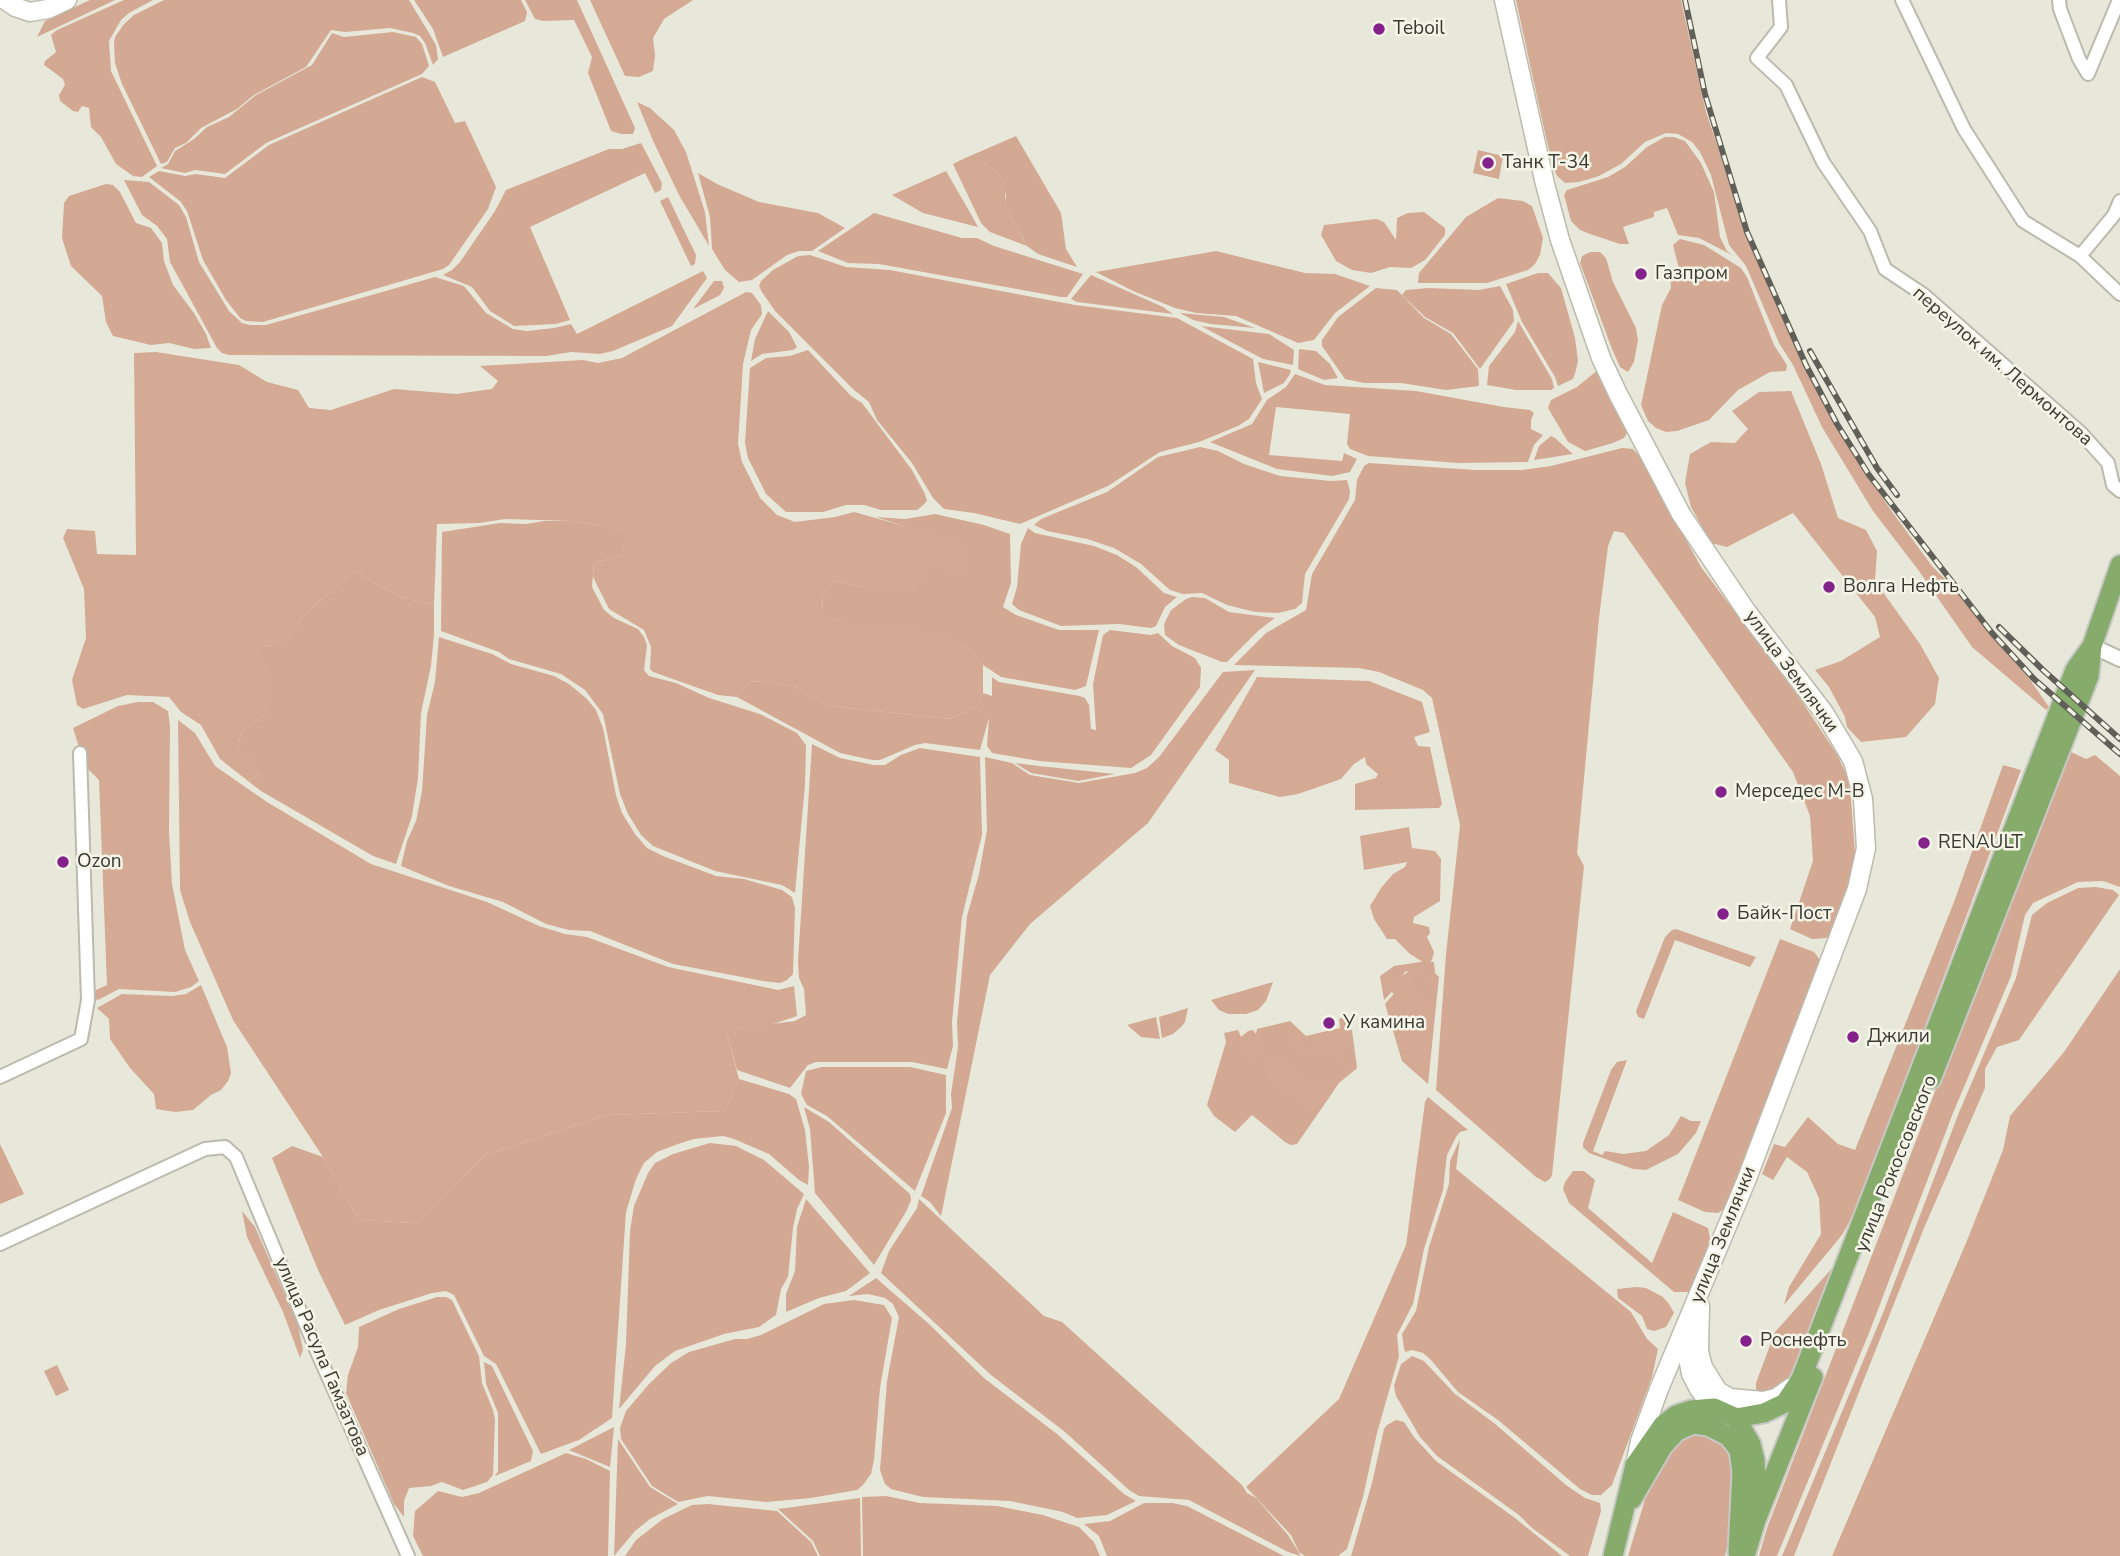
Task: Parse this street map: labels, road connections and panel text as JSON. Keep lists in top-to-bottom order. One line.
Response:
{"streets":{"highway":["улица Землячки","улица Рокоссовского"],"street":["переулок им. Лермонтова","улица Расула Гамзатова"]},"places":["Teboil","Танк Т-34","Газпром","Волга Нефть","Мерседес M-B","RENAULT","Ozon","Байк-Пост","У камина","Джили","Роснефть"]}
